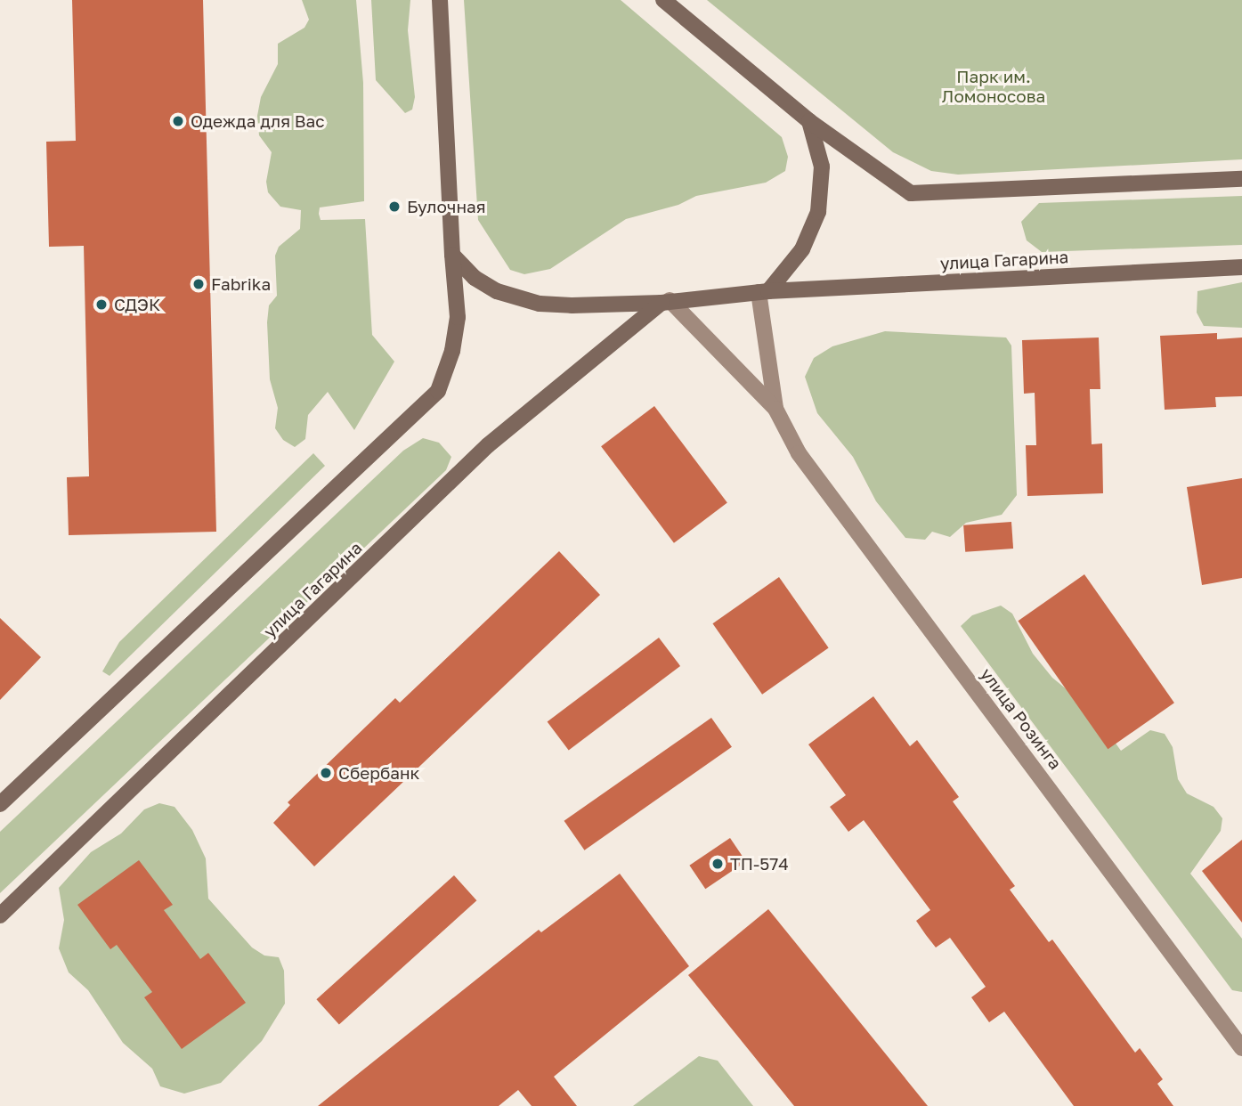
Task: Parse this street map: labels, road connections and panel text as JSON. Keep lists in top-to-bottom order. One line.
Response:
{"streets":{"main road":["улица Гагарина"],"street":["улица Розинга"]},"parks":["Парк им. Ломоносова"],"places":["Одежда для Вас","Булочная","Fabrika","СДЭК","Сбербанк","ТП-574"]}
